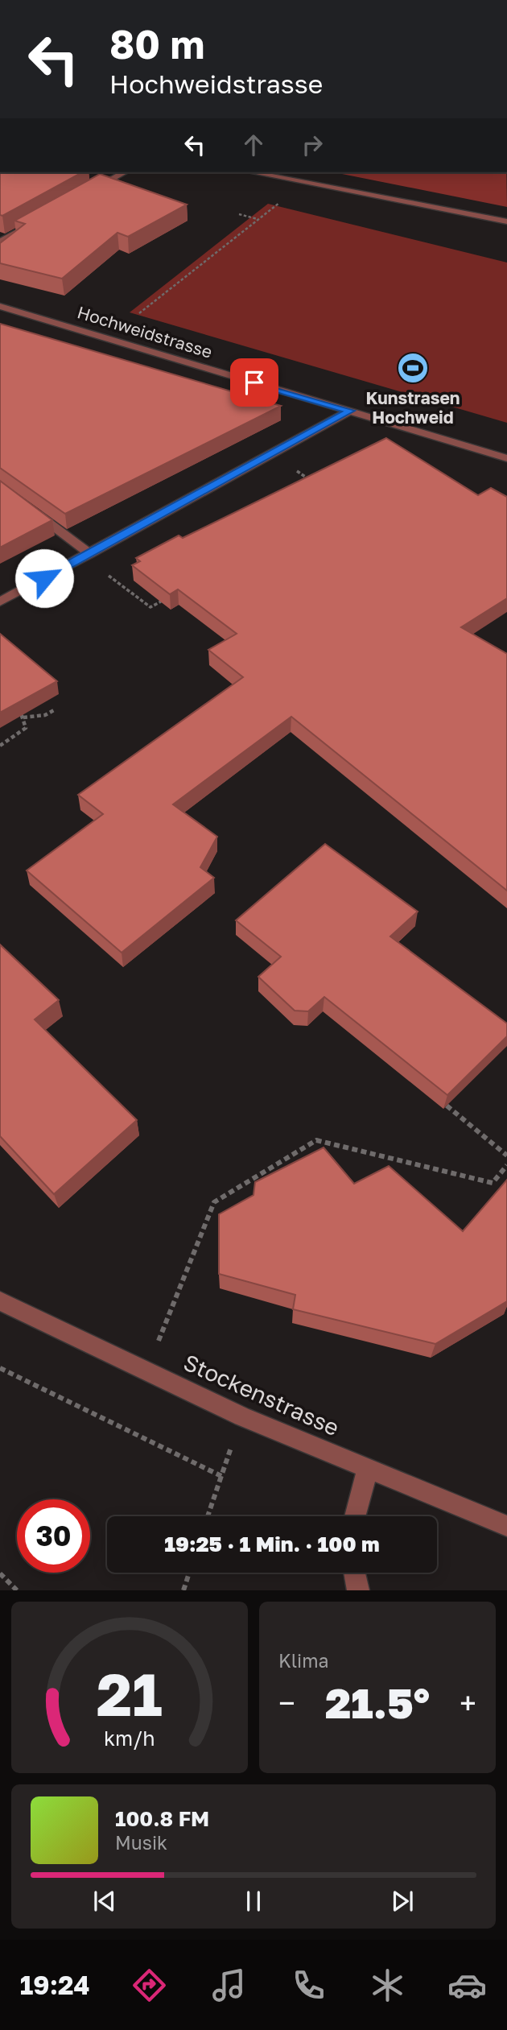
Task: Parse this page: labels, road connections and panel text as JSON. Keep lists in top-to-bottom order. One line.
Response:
{"streets":{"street":["Hochweidstrasse","Stockenstrasse"]},"places":{"sports":["Kunstrasen Hochweid"]},"page":{"turn":["80 m","Hochweidstrasse"],"limit":"30","trip":"19:25 · 1 Min. · 100 m","tile":"Klima","heat":["−","21.5°","+"],"song":["100.8 FM","Musik"],"tabs":"19:24","gauge":["21","km/h"]}}
